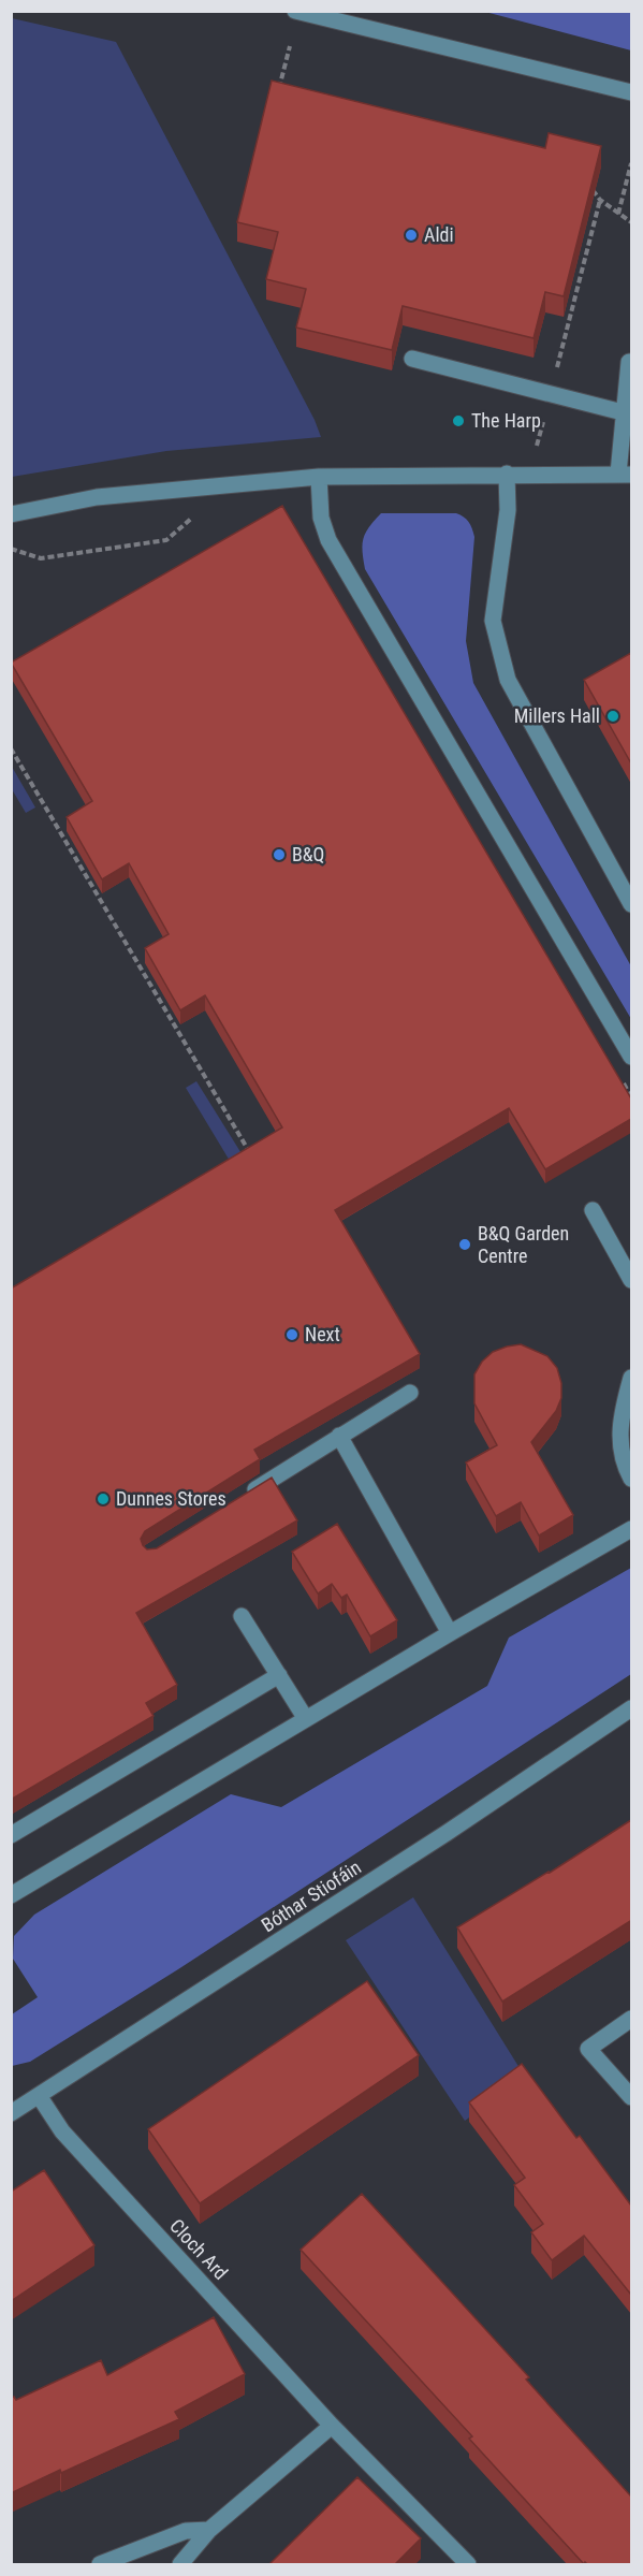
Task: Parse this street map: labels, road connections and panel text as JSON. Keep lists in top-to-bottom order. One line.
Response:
{"streets":{"street":["Bóthar Stiofáin","Cloch Ard"]},"crossings":[["Bóthar Stiofáin","Cloch Ard"]],"places":["Aldi","The Harp","Millers Hall","B&Q","B&Q Garden Centre","Next","Dunnes Stores"]}
